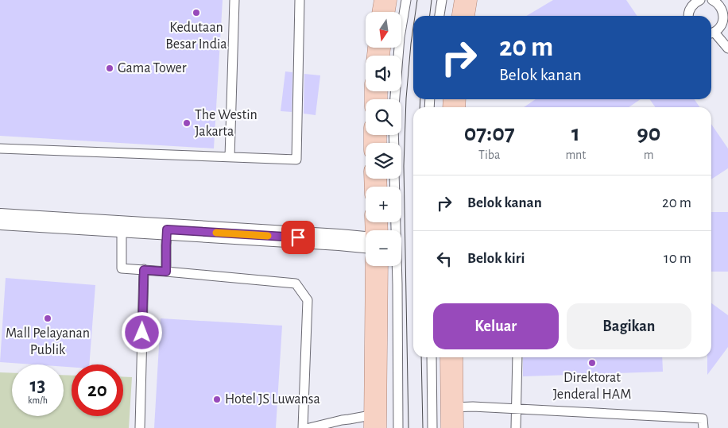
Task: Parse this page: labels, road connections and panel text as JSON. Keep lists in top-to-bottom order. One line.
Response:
{"places":["Kedutaan Besar India","Gama Tower","The Westin Jakarta","Mall Pelayanan Publik","Direktorat Jenderal HAM","Hotel JS Luwansa"],"north":"bottom","page":{"map_buttons":["+","−"],"turn":["20 m","Belok kanan"],"eta":["07:07","Tiba","1","mnt","90","m"],"list":[{"name":"Belok kanan","value":"20 m"},{"name":"Belok kiri","value":"10 m"}],"buttons":["Keluar","Bagikan"],"speed":"13 km/h","limit":"20"}}
